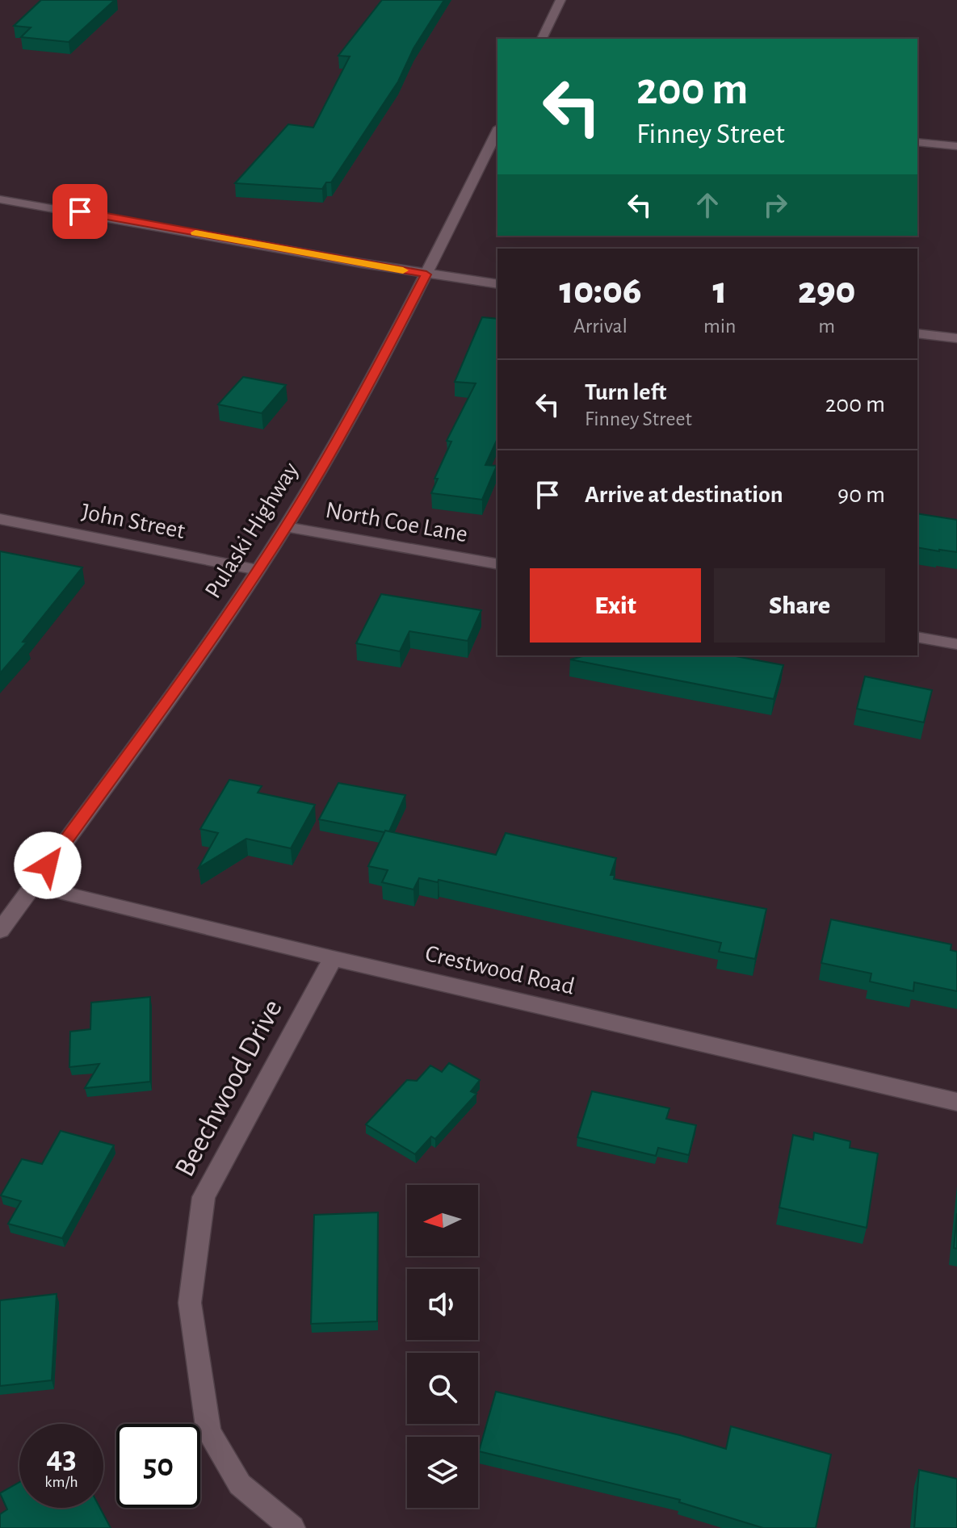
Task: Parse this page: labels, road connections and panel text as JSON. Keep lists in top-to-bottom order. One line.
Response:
{"streets":{"street":["John Street","North Coe Lane","Pulaski Highway","Crestwood Road","Beechwood Drive"]},"crossings":[["John Street","Pulaski Highway"],["North Coe Lane","Pulaski Highway"],["Pulaski Highway","Crestwood Road"],["Crestwood Road","Beechwood Drive"]],"north":"left","page":{"turn":["200 m","Finney Street"],"eta":["10:06","Arrival","1","min","290","m"],"list":[{"name":"Turn left","note":"Finney Street","value":"200 m"},{"name":"Arrive at destination","value":"90 m"}],"buttons":["Exit","Share"],"speed":"43 km/h","limit":"50"}}
